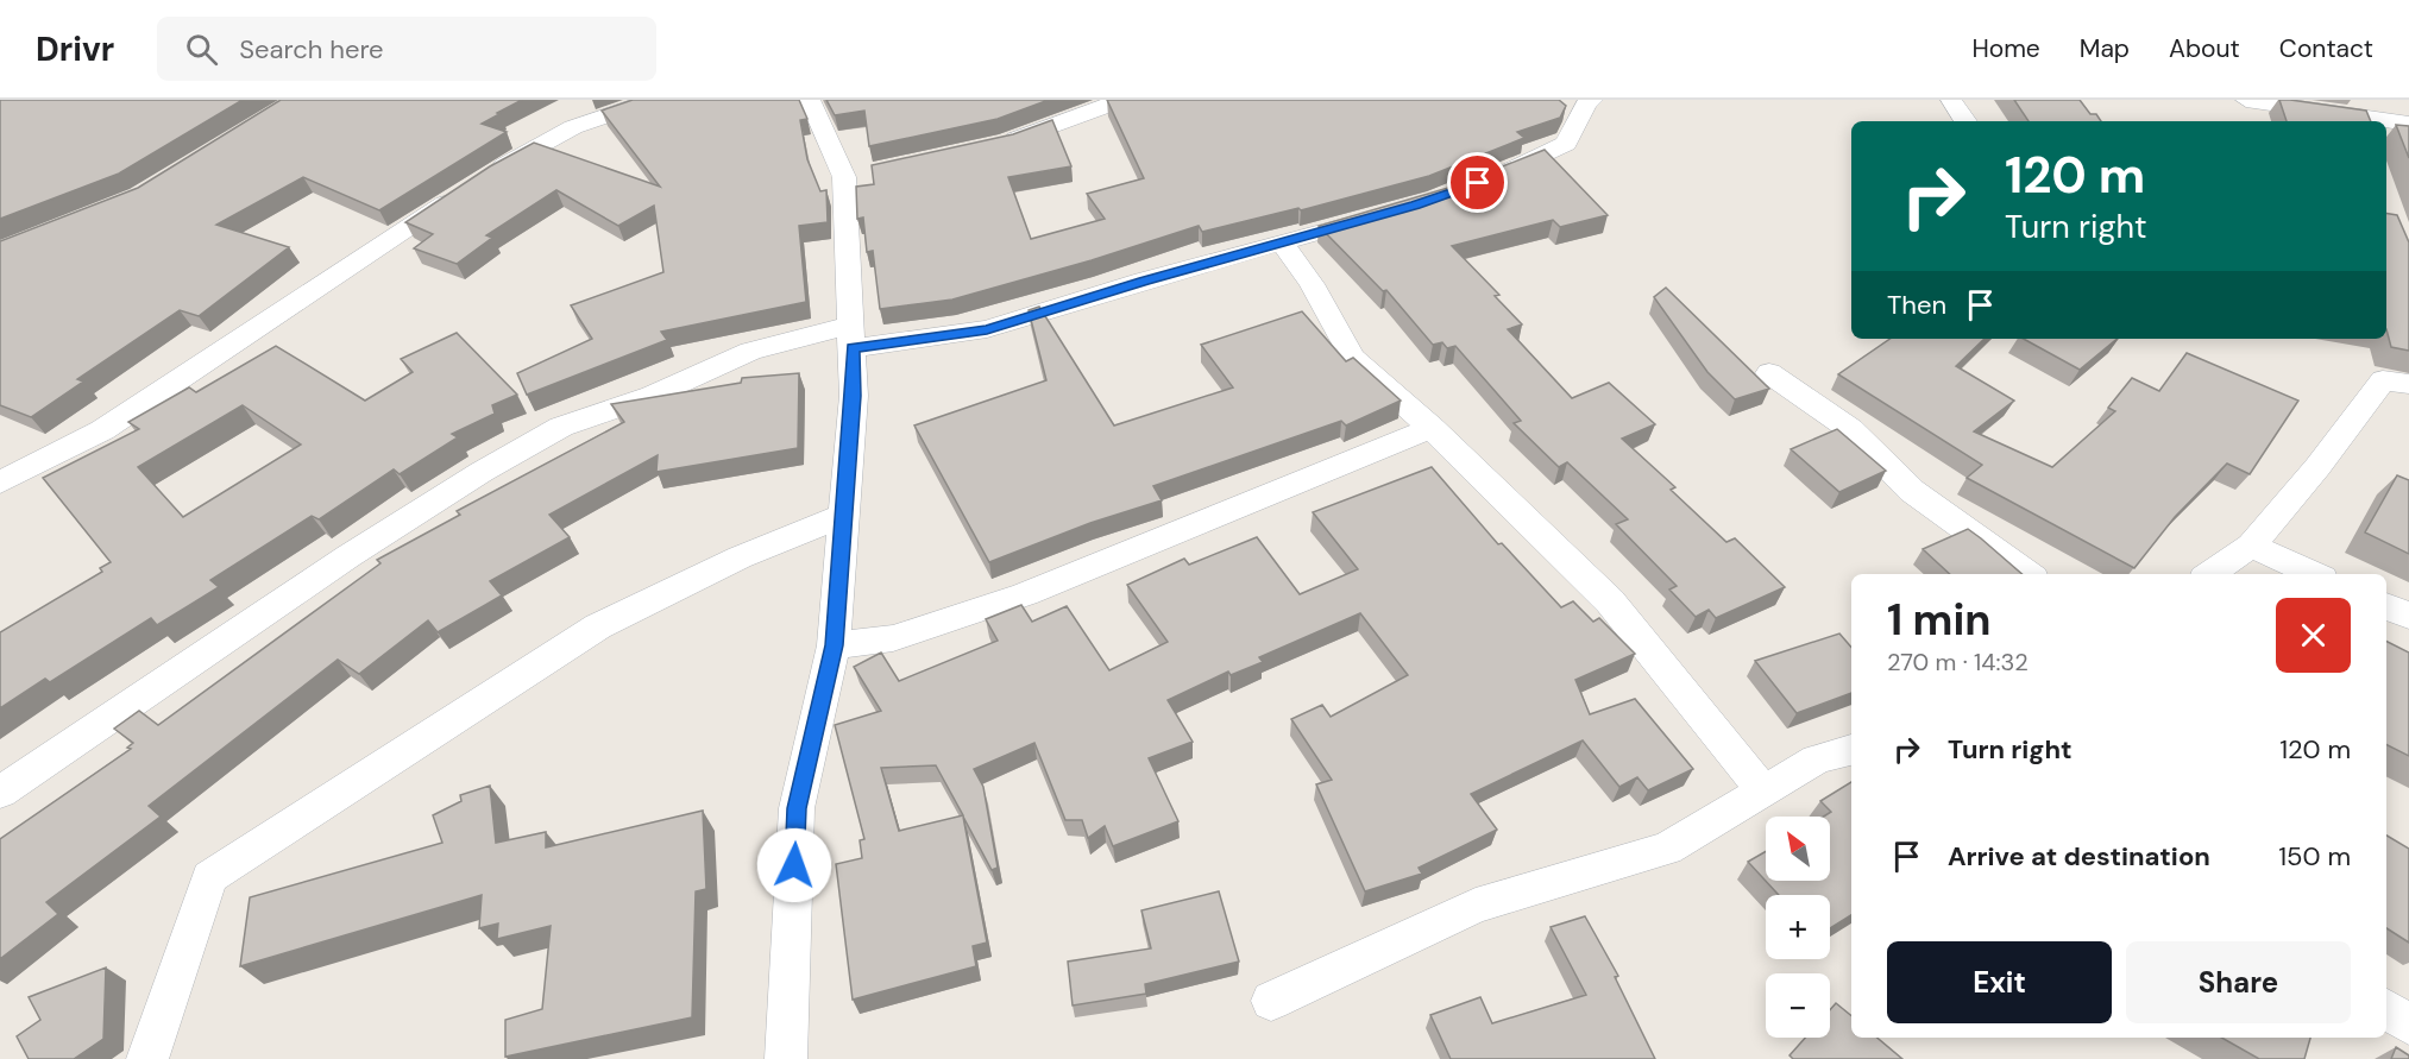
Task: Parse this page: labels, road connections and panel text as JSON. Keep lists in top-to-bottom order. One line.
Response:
{"north":"top left","page":{"header":"Drivr","search":"Search here","nav":["Home","Map","About","Contact"],"turn":["120 m","Turn right"],"then":"Then","heading":["1 min","270 m · 14:32"],"list":[{"name":"Turn right","value":"120 m"},{"name":"Arrive at destination","value":"150 m"}],"map_buttons":["+","−"],"buttons":["Exit","Share"]}}
